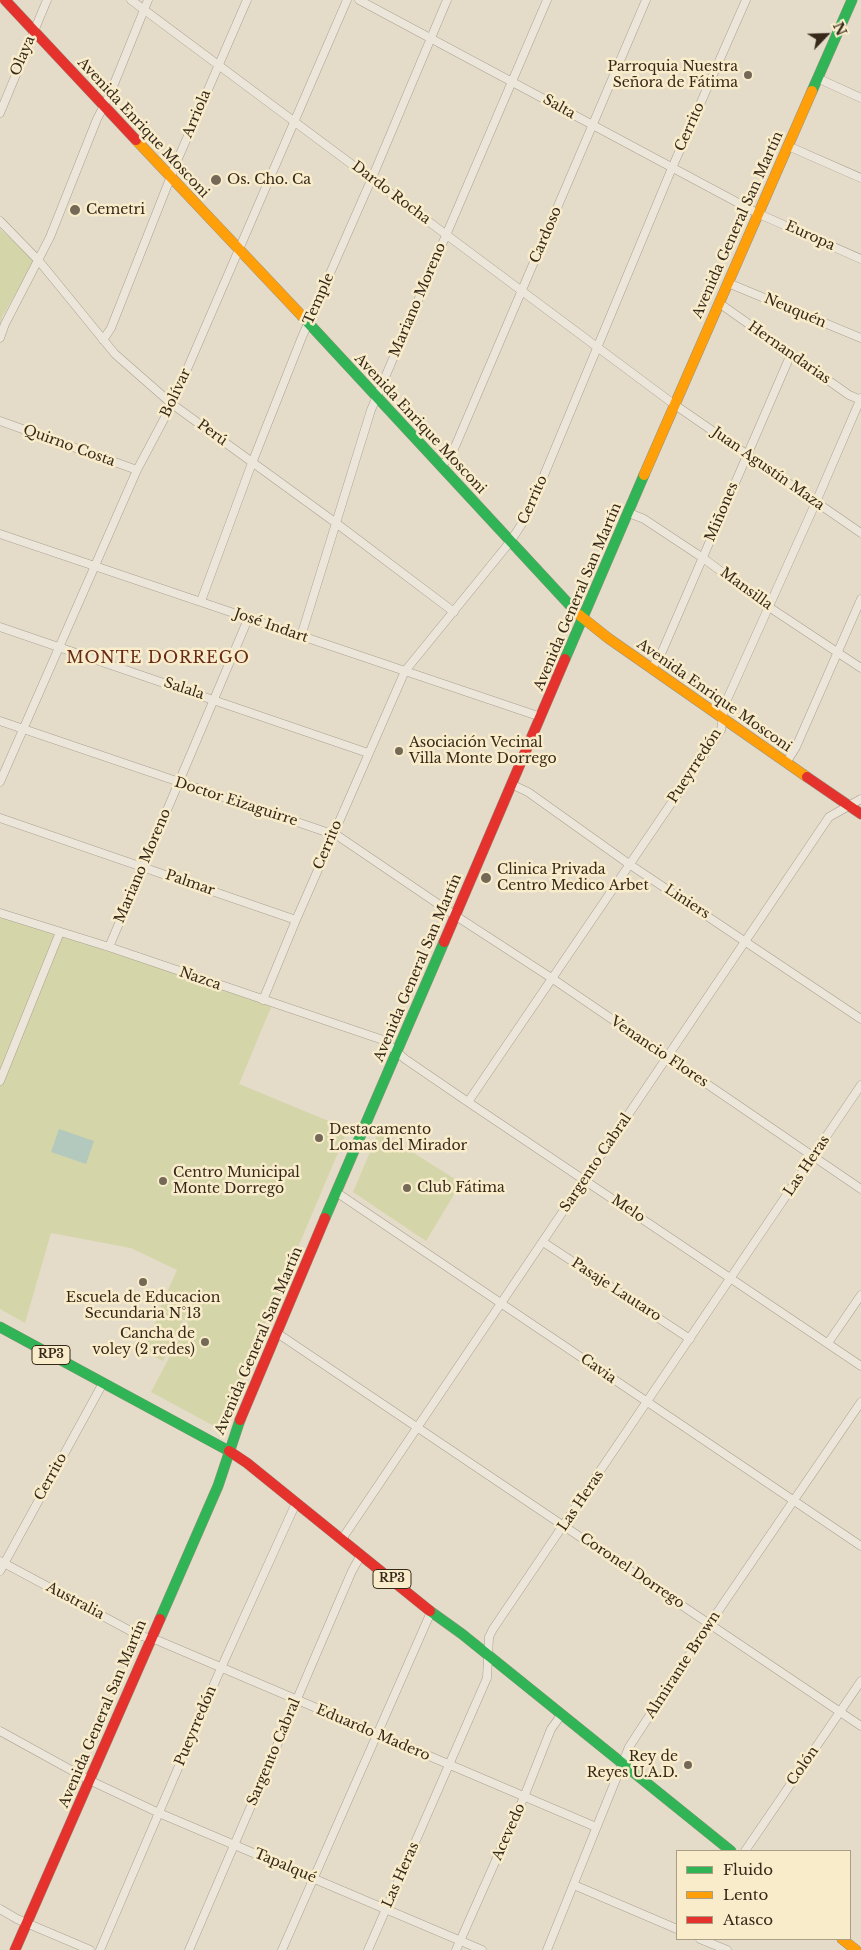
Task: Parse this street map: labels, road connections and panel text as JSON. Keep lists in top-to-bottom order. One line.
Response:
{"streets":{"main road":["Avenida Enrique Mosconi","Avenida General San Martín","RP3"],"street":["Olaya","Salta","Arriola","Cerrito","Dardo Rocha","Cardoso","Europa","Temple","Mariano Moreno","Neuquén","Hernandarias","Bolívar","Perú","Quirno Costa","Juan Agustín Maza","Miñones","Mansilla","José Indart","Salala","Pueyrredón","Doctor Eizaguirre","Palmar","Liniers","Nazca","Venancio Flores","Sargento Cabral","Las Heras","Melo","Pasaje Lautaro","Cavia","Coronel Dorrego","Australia","Almirante Brown","Eduardo Madero","Colón","Acevedo","Tapalqué"]},"crossings":[["Olaya","Avenida Enrique Mosconi"],["Salta","Cerrito"],["Salta","Avenida General San Martín"],["Salta","Cardoso"],["Salta","Europa"],["Salta","Temple"],["Salta","Mariano Moreno"],["Arriola","Avenida Enrique Mosconi"],["Arriola","Dardo Rocha"],["Arriola","Perú"],["Cerrito","Avenida Enrique Mosconi"],["Cerrito","Dardo Rocha"],["Cerrito","Perú"],["Cerrito","José Indart"],["Cerrito","Salala"],["Cerrito","Doctor Eizaguirre"],["Cerrito","Palmar"],["Cerrito","Nazca"],["Cerrito","RP3"],["Cerrito","Australia"],["Avenida Enrique Mosconi","Avenida General San Martín"],["Avenida Enrique Mosconi","Cardoso"],["Avenida Enrique Mosconi","Temple"],["Avenida Enrique Mosconi","Mariano Moreno"],["Avenida Enrique Mosconi","Bolívar"],["Avenida Enrique Mosconi","Miñones"],["Avenida Enrique Mosconi","Pueyrredón"],["Avenida Enrique Mosconi","Sargento Cabral"],["Dardo Rocha","Avenida General San Martín"],["Dardo Rocha","Cardoso"],["Dardo Rocha","Temple"],["Dardo Rocha","Mariano Moreno"],["Dardo Rocha","Bolívar"],["Dardo Rocha","Juan Agustín Maza"],["Avenida General San Martín","Europa"],["Avenida General San Martín","Neuquén"],["Avenida General San Martín","Hernandarias"],["Avenida General San Martín","Juan Agustín Maza"],["Avenida General San Martín","Mansilla"],["Avenida General San Martín","José Indart"],["Avenida General San Martín","Doctor Eizaguirre"],["Avenida General San Martín","Liniers"],["Avenida General San Martín","Nazca"],["Avenida General San Martín","Venancio Flores"],["Avenida General San Martín","Melo"],["Avenida General San Martín","RP3"],["Avenida General San Martín","Cavia"],["Avenida General San Martín","Coronel Dorrego"],["Avenida General San Martín","Australia"],["Avenida General San Martín","Eduardo Madero"],["Avenida General San Martín","Tapalqué"],["Temple","Perú"],["Temple","José Indart"],["Mariano Moreno","Perú"],["Mariano Moreno","José Indart"],["Mariano Moreno","Salala"],["Mariano Moreno","Doctor Eizaguirre"],["Mariano Moreno","Palmar"],["Mariano Moreno","Nazca"],["Hernandarias","Miñones"],["Hernandarias","Pueyrredón"],["Bolívar","Perú"],["Bolívar","Quirno Costa"],["Bolívar","José Indart"],["Bolívar","Salala"],["Bolívar","Doctor Eizaguirre"],["Juan Agustín Maza","Miñones"],["Juan Agustín Maza","Pueyrredón"],["Miñones","Mansilla"],["Mansilla","Pueyrredón"],["Pueyrredón","Liniers"],["Pueyrredón","Venancio Flores"],["Pueyrredón","Melo"],["Pueyrredón","RP3"],["Pueyrredón","Eduardo Madero"],["Pueyrredón","Tapalqué"],["Doctor Eizaguirre","Venancio Flores"],["Liniers","Sargento Cabral"],["Nazca","Melo"],["Venancio Flores","Sargento Cabral"],["Venancio Flores","Las Heras"],["Sargento Cabral","Melo"],["Sargento Cabral","Pasaje Lautaro"],["Sargento Cabral","RP3"],["Sargento Cabral","Cavia"],["Sargento Cabral","Coronel Dorrego"],["Sargento Cabral","Eduardo Madero"],["Sargento Cabral","Tapalqué"],["Las Heras","Melo"],["Las Heras","Pasaje Lautaro"],["Las Heras","RP3"],["Las Heras","Cavia"],["Las Heras","Coronel Dorrego"],["Las Heras","Eduardo Madero"],["Las Heras","Tapalqué"],["RP3","Almirante Brown"],["RP3","Acevedo"],["Cavia","Almirante Brown"],["Coronel Dorrego","Almirante Brown"],["Coronel Dorrego","Colón"],["Australia","Eduardo Madero"],["Almirante Brown","Eduardo Madero"],["Eduardo Madero","Acevedo"],["Acevedo","Tapalqué"]],"districts":["MONTE DORREGO"],"places":["Parroquia Nuestra Señora de Fátima","Os. Cho. Ca","Cemetri","Asociación Vecinal Villa Monte Dorrego","Clinica Privada Centro Medico Arbet","Destacamento Lomas del Mirador","Centro Municipal Monte Dorrego","Club Fátima","Escuela de Educacion Secundaria N°13","Cancha de voley (2 redes)","Rey de Reyes U.A.D."],"legend":["Fluido","Lento","Atasco"],"north":"top right"}
